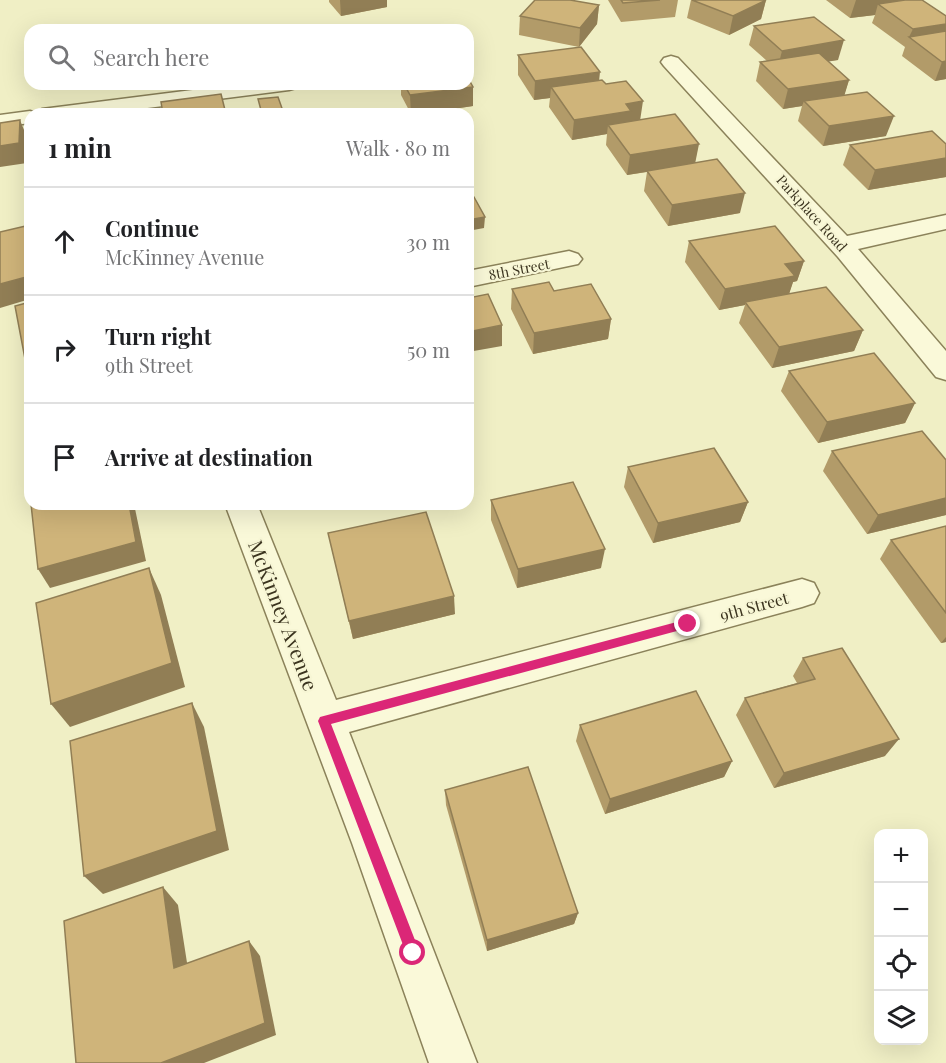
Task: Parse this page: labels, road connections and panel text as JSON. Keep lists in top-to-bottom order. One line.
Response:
{"streets":{"street":["Parkplace Road","8th Street","9th Street","McKinney Avenue"]},"crossings":[["9th Street","McKinney Avenue"]],"page":{"search":"Search here","heading":["1 min","Walk · 80 m"],"list":[["Continue","McKinney Avenue","30 m"],["Turn right","9th Street","50 m"],"Arrive at destination"],"map_buttons":["+","−"]}}
